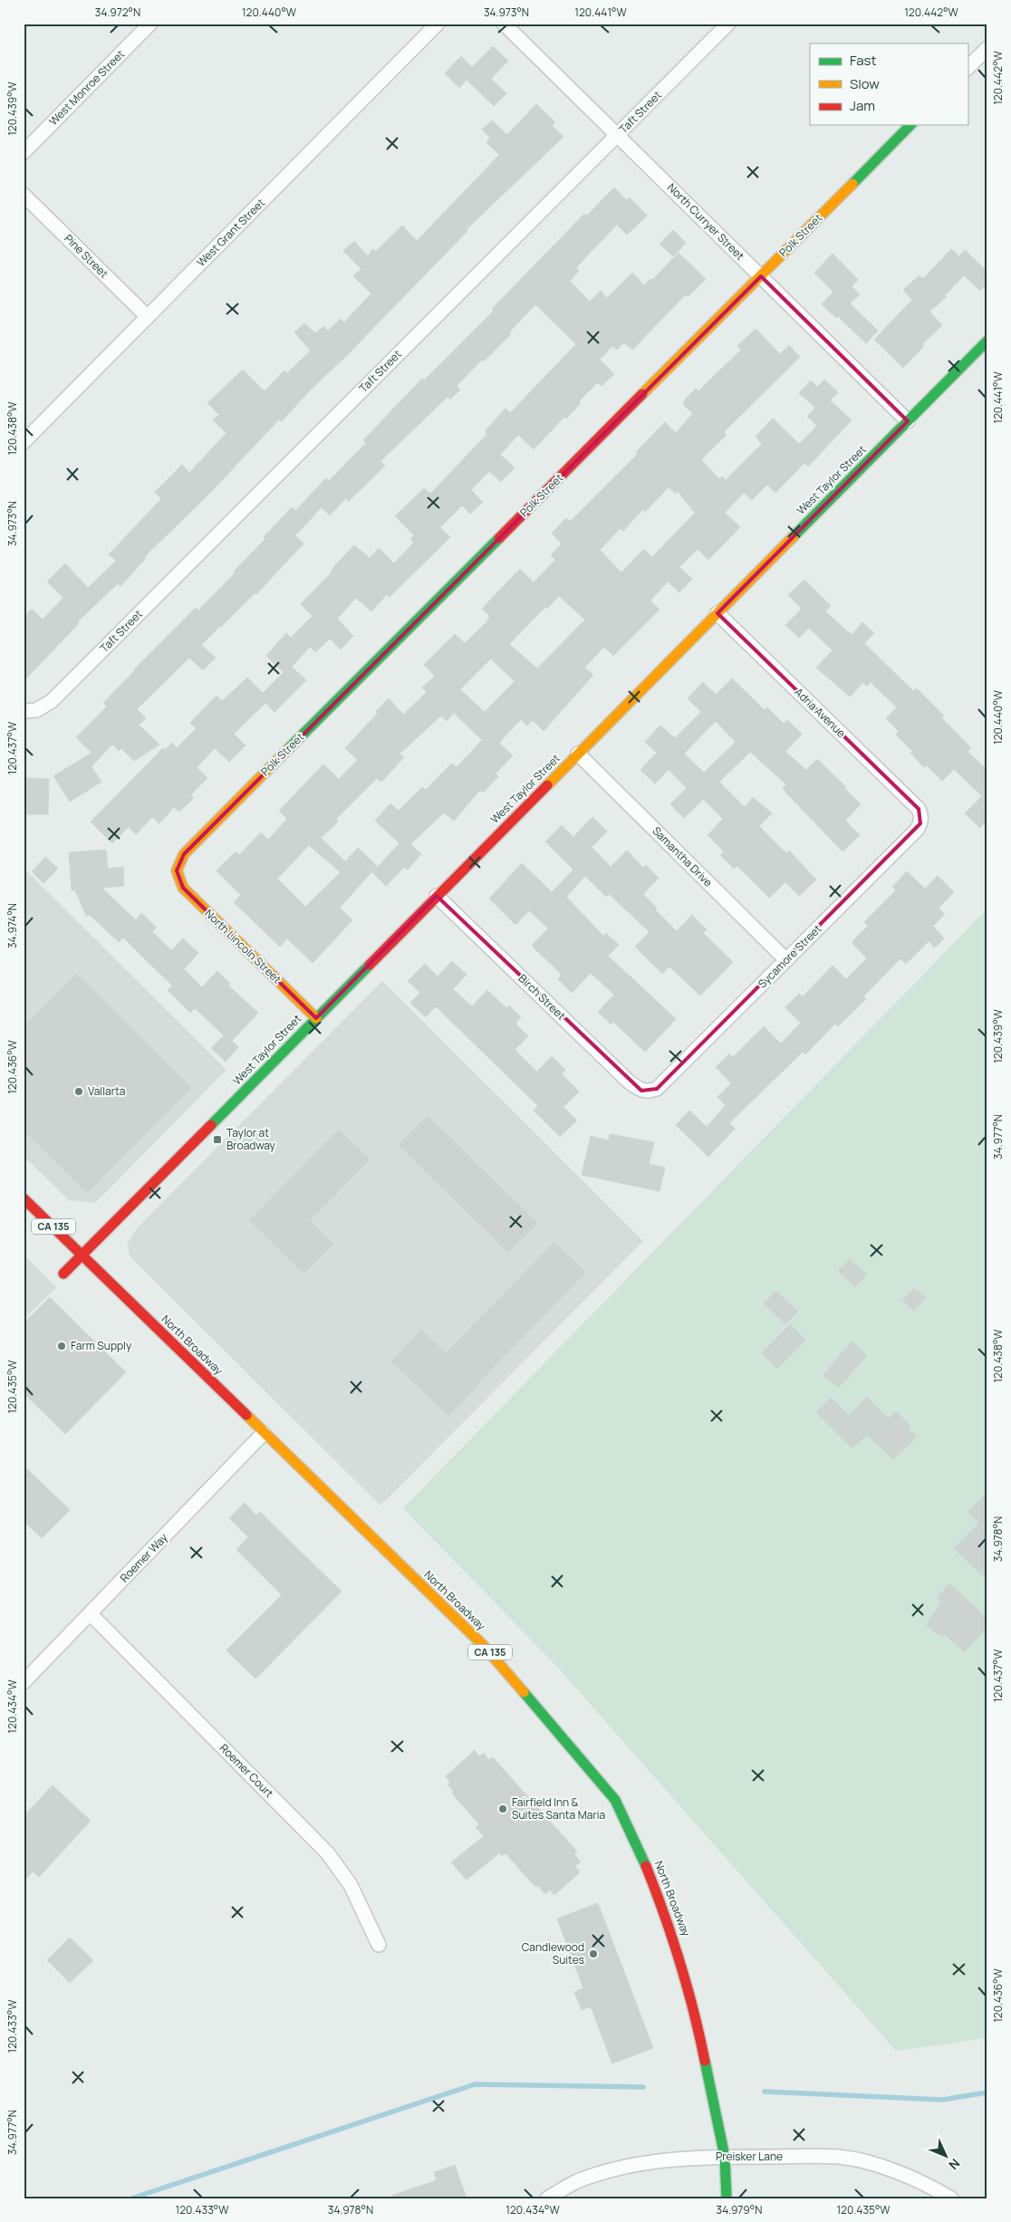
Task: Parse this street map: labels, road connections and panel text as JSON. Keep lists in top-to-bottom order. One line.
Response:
{"streets":{"street":["West Monroe Street","Taft Street","North Curryer Street","West Grant Street","Polk Street","Pine Street","West Taylor Street","Adria Avenue","Samantha Drive","North Lincoln Street","Sycamore Street","Birch Street","CA 135","North Broadway","Roemer Way","Roemer Court","Preisker Lane"]},"crossings":[["Taft Street","North Curryer Street"],["North Curryer Street","Polk Street"],["North Curryer Street","West Taylor Street"],["West Grant Street","Pine Street"],["Polk Street","North Lincoln Street"],["West Taylor Street","Adria Avenue"],["West Taylor Street","Samantha Drive"],["West Taylor Street","North Lincoln Street"],["West Taylor Street","Birch Street"],["West Taylor Street","North Broadway"],["Adria Avenue","Sycamore Street"],["Samantha Drive","Sycamore Street"],["Sycamore Street","Birch Street"],["North Broadway","Roemer Way"],["North Broadway","Preisker Lane"],["Roemer Way","Roemer Court"]],"places":{"other":["Vallarta","Farm Supply","Fairfield Inn & Suites Santa Maria","Candlewood Suites"],"transit":["Taylor at Broadway"]},"legend":["Fast","Slow","Jam"],"north":"bottom right","coordinates":["34.972°N","120.440°W","34.973°N","120.441°W","120.442°W","120.439°W","120.438°W","120.437°W","34.974°N","120.436°W","34.977°N","120.435°W","34.978°N","120.434°W","120.433°W","34.979°N"]}
